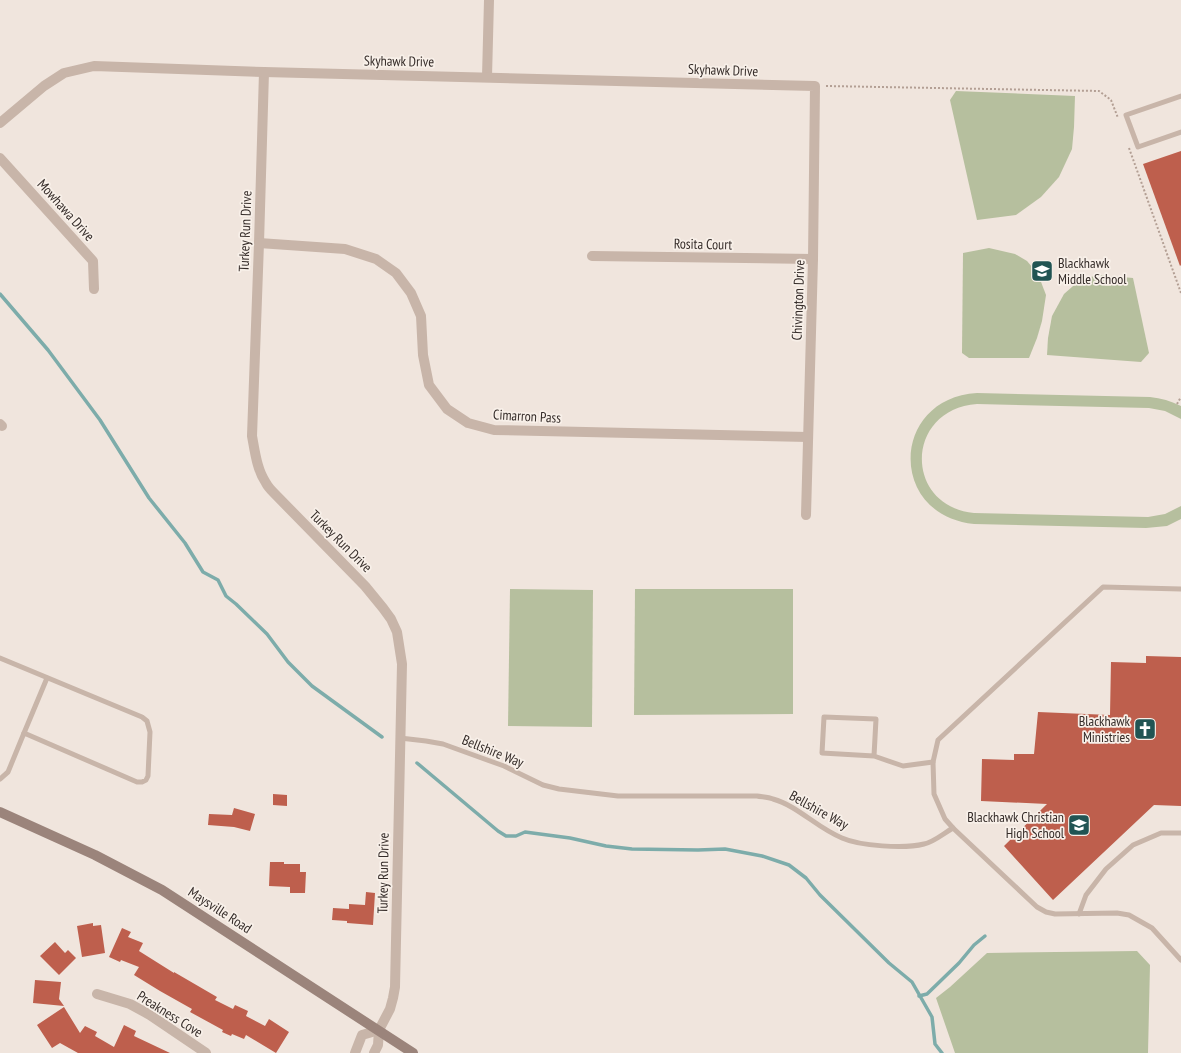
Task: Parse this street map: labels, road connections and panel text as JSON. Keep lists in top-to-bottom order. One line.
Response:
{"streets":{"main road":["Maysville Road"],"street":["Skyhawk Drive","Mowhawa Drive","Turkey Run Drive","Rosita Court","Chivington Drive","Cimarron Pass","Preakness Cove"],"lane":["Bellshire Way"]},"crossings":[["Skyhawk Drive","Turkey Run Drive"],["Skyhawk Drive","Chivington Drive"],["Turkey Run Drive","Cimarron Pass"],["Turkey Run Drive","Bellshire Way"],["Turkey Run Drive","Maysville Road"],["Rosita Court","Chivington Drive"],["Chivington Drive","Cimarron Pass"]],"places":{"school or university":["Blackhawk Middle School","Blackhawk Christian High School"],"church":["Blackhawk Ministries"]}}
